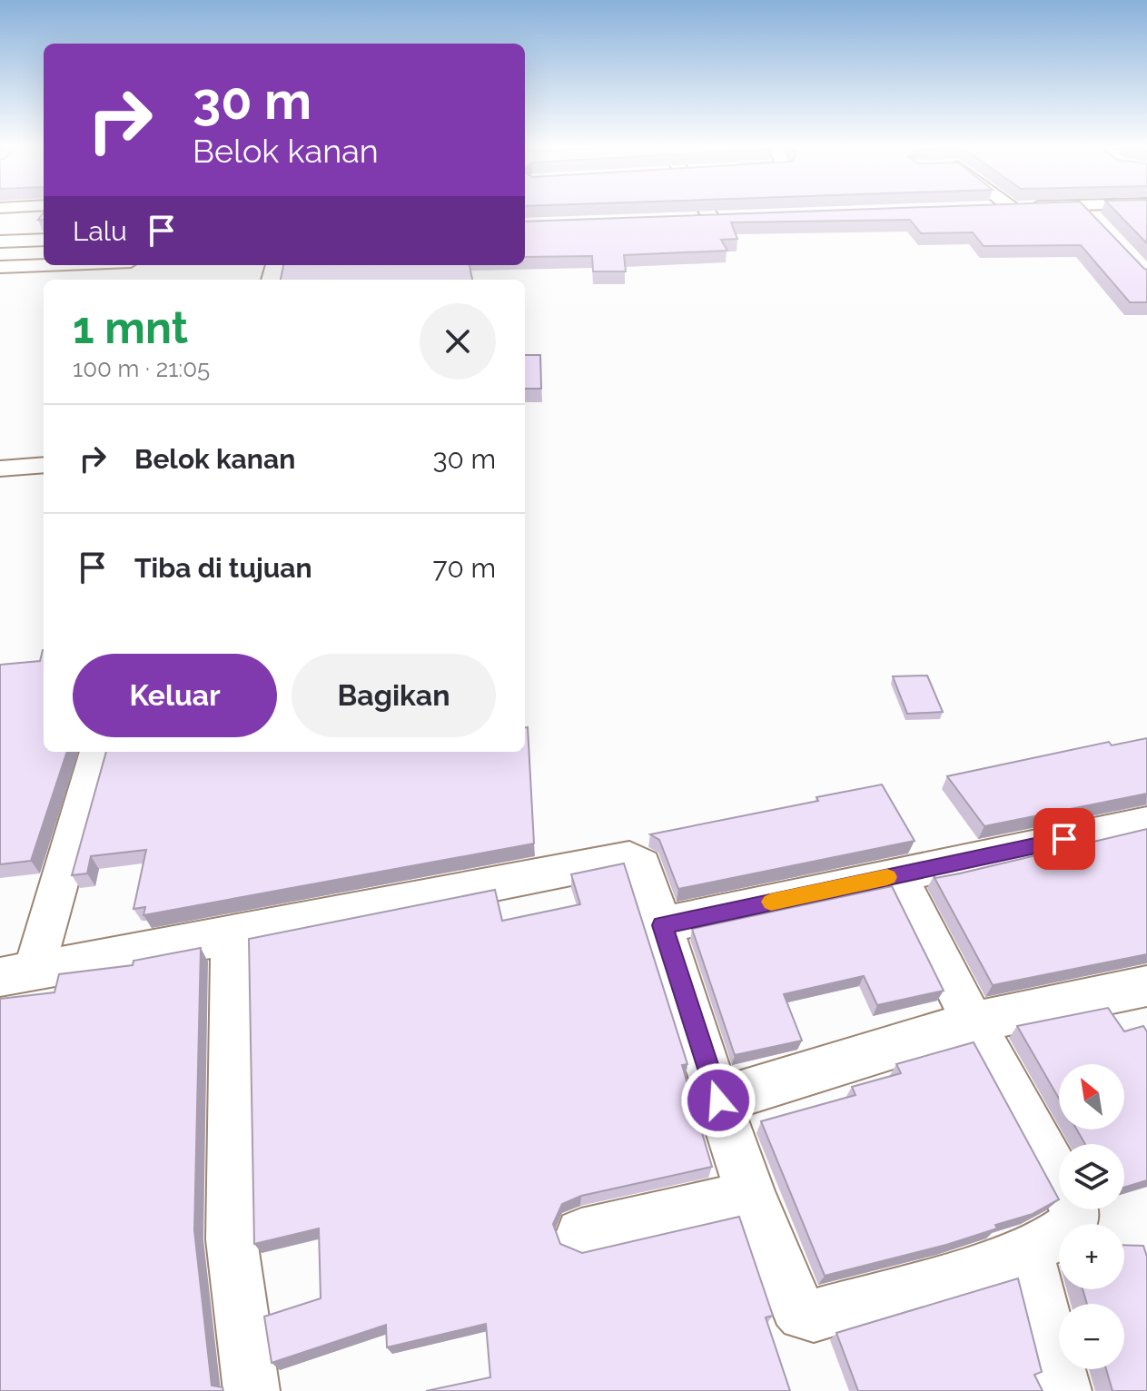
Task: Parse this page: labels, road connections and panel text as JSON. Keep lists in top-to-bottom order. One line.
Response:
{"north":"top left","page":{"turn":["30 m","Belok kanan"],"then":"Lalu","heading":["1 mnt","100 m · 21:05"],"list":[{"name":"Belok kanan","value":"30 m"},{"name":"Tiba di tujuan","value":"70 m"}],"buttons":["Keluar","Bagikan"],"map_buttons":["+","−"]}}
